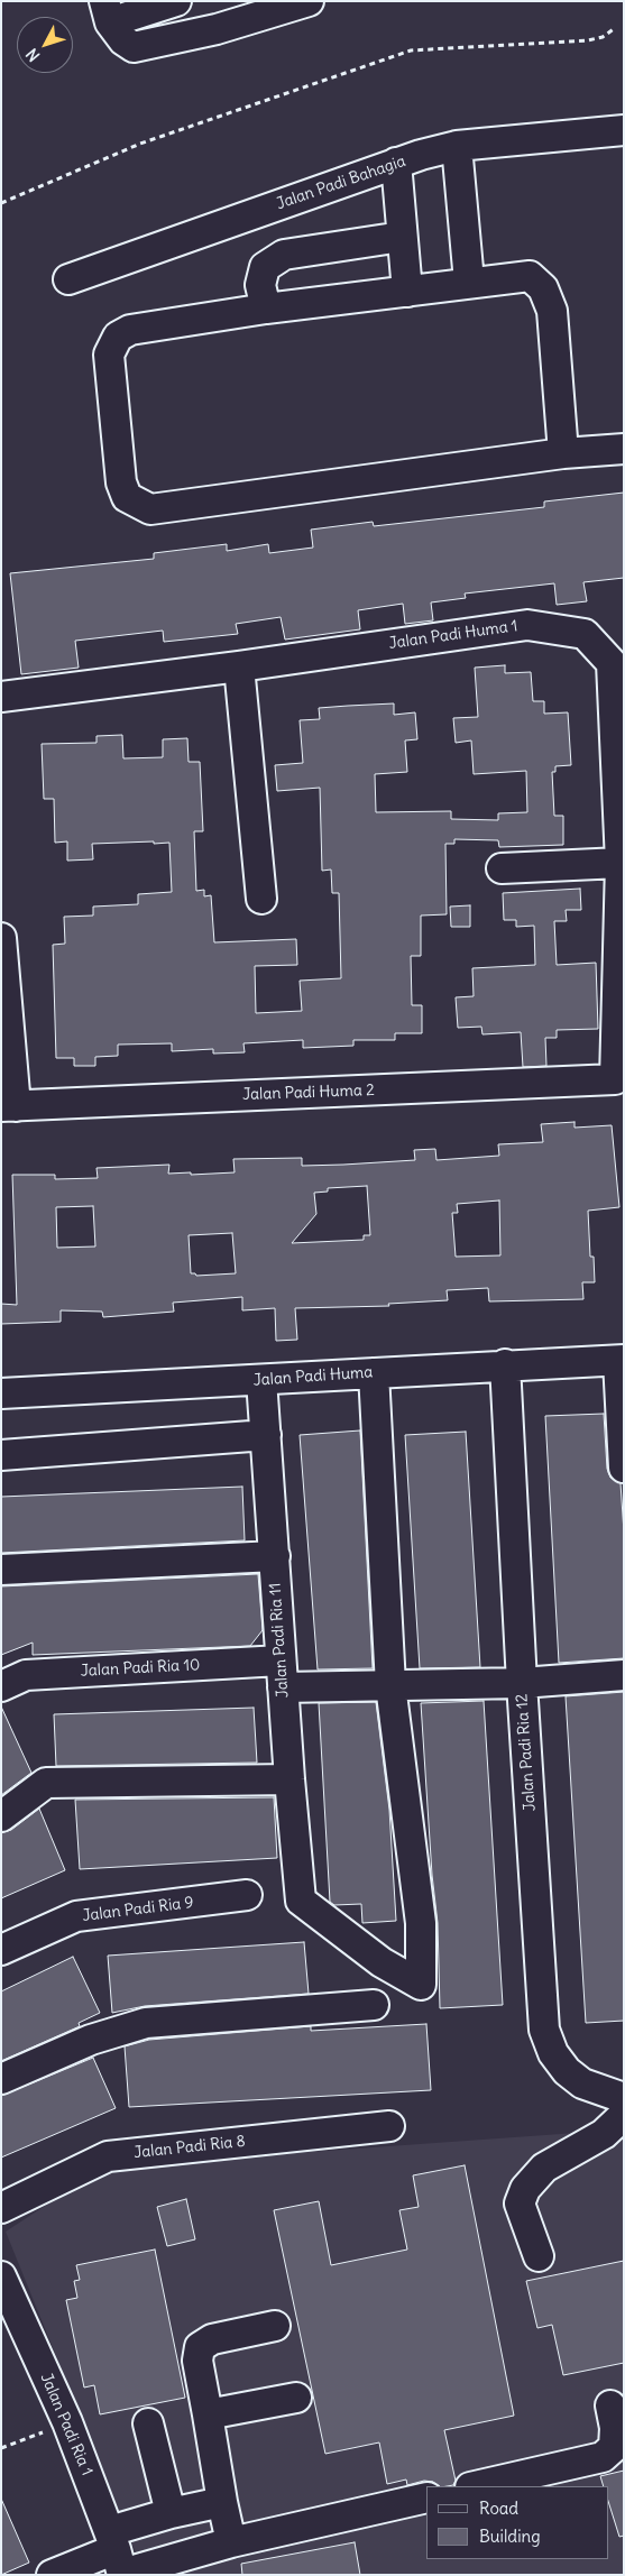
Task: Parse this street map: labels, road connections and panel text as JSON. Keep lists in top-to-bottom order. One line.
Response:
{"streets":{"street":["Jalan Padi Bahagia","Jalan Padi Huma 1","Jalan Padi Huma 2","Jalan Padi Huma","Jalan Padi Ria 11","Jalan Padi Ria 10","Jalan Padi Ria 12","Jalan Padi Ria 9","Jalan Padi Ria 8","Jalan Padi Ria 1"]},"crossings":[["Jalan Padi Huma 1","Jalan Padi Huma 2"],["Jalan Padi Huma","Jalan Padi Ria 11"],["Jalan Padi Huma","Jalan Padi Ria 12"],["Jalan Padi Ria 11","Jalan Padi Ria 10"],["Jalan Padi Ria 10","Jalan Padi Ria 12"]],"legend":["Road","Building"],"north":"bottom left"}
